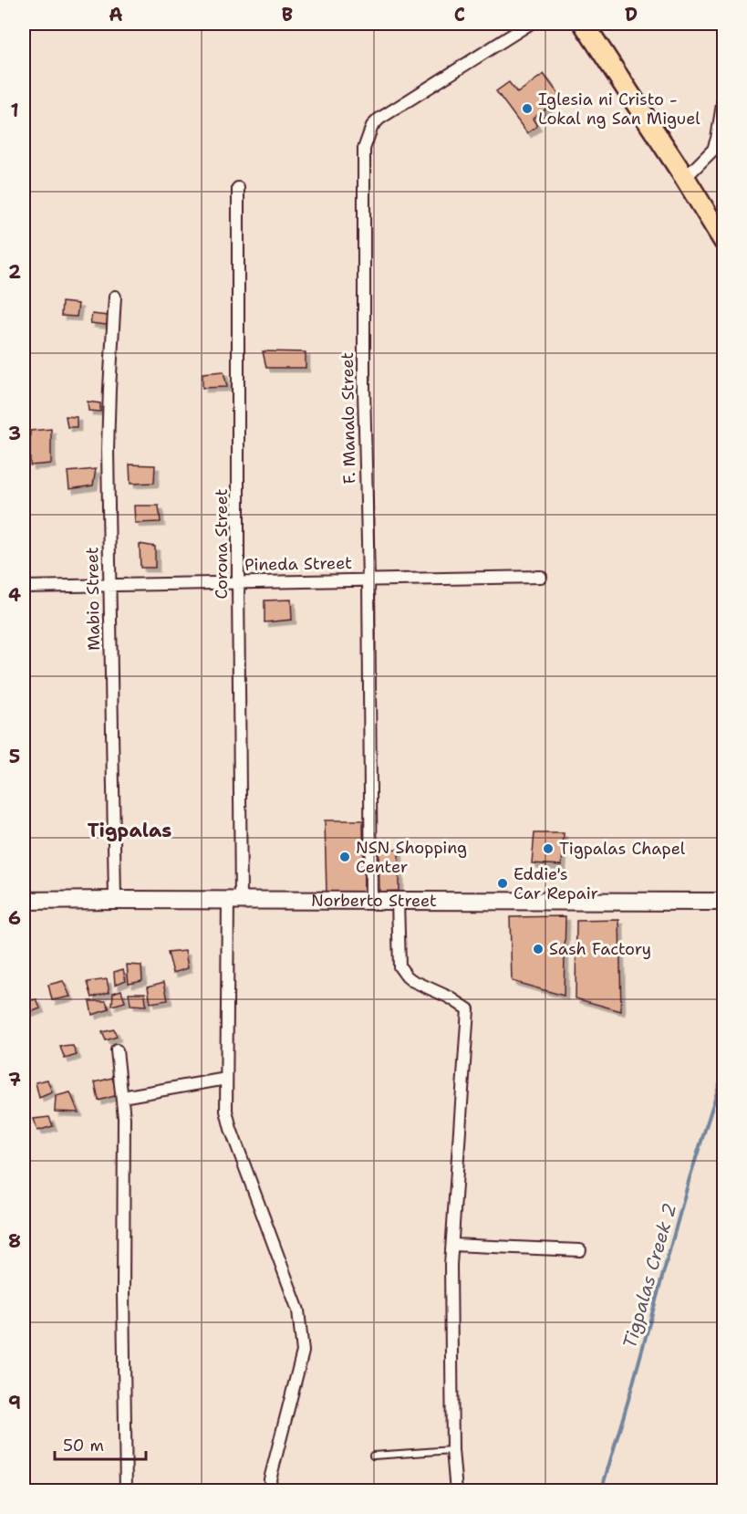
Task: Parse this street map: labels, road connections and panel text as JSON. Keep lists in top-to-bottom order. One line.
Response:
{"streets":{"main road":["Norberto Street"],"street":["F. Manalo Street","Corona Street","Pineda Street","Mabio Street"]},"crossings":[["F. Manalo Street","Pineda Street"],["F. Manalo Street","Norberto Street"],["Corona Street","Pineda Street"],["Corona Street","Norberto Street"],["Pineda Street","Mabio Street"],["Mabio Street","Norberto Street"]],"districts":["Tigpalas"],"water":["Tigpalas Creek 2"],"places":["Iglesia ni Cristo - Lokal ng San Miguel","Tigpalas Chapel","NSN Shopping Center","Eddie's Car Repair","Sash Factory"],"scale_bar":"50 m","grid":{"columns":["A","B","C","D"],"rows":["1","2","3","4","5","6","7","8","9"]}}
